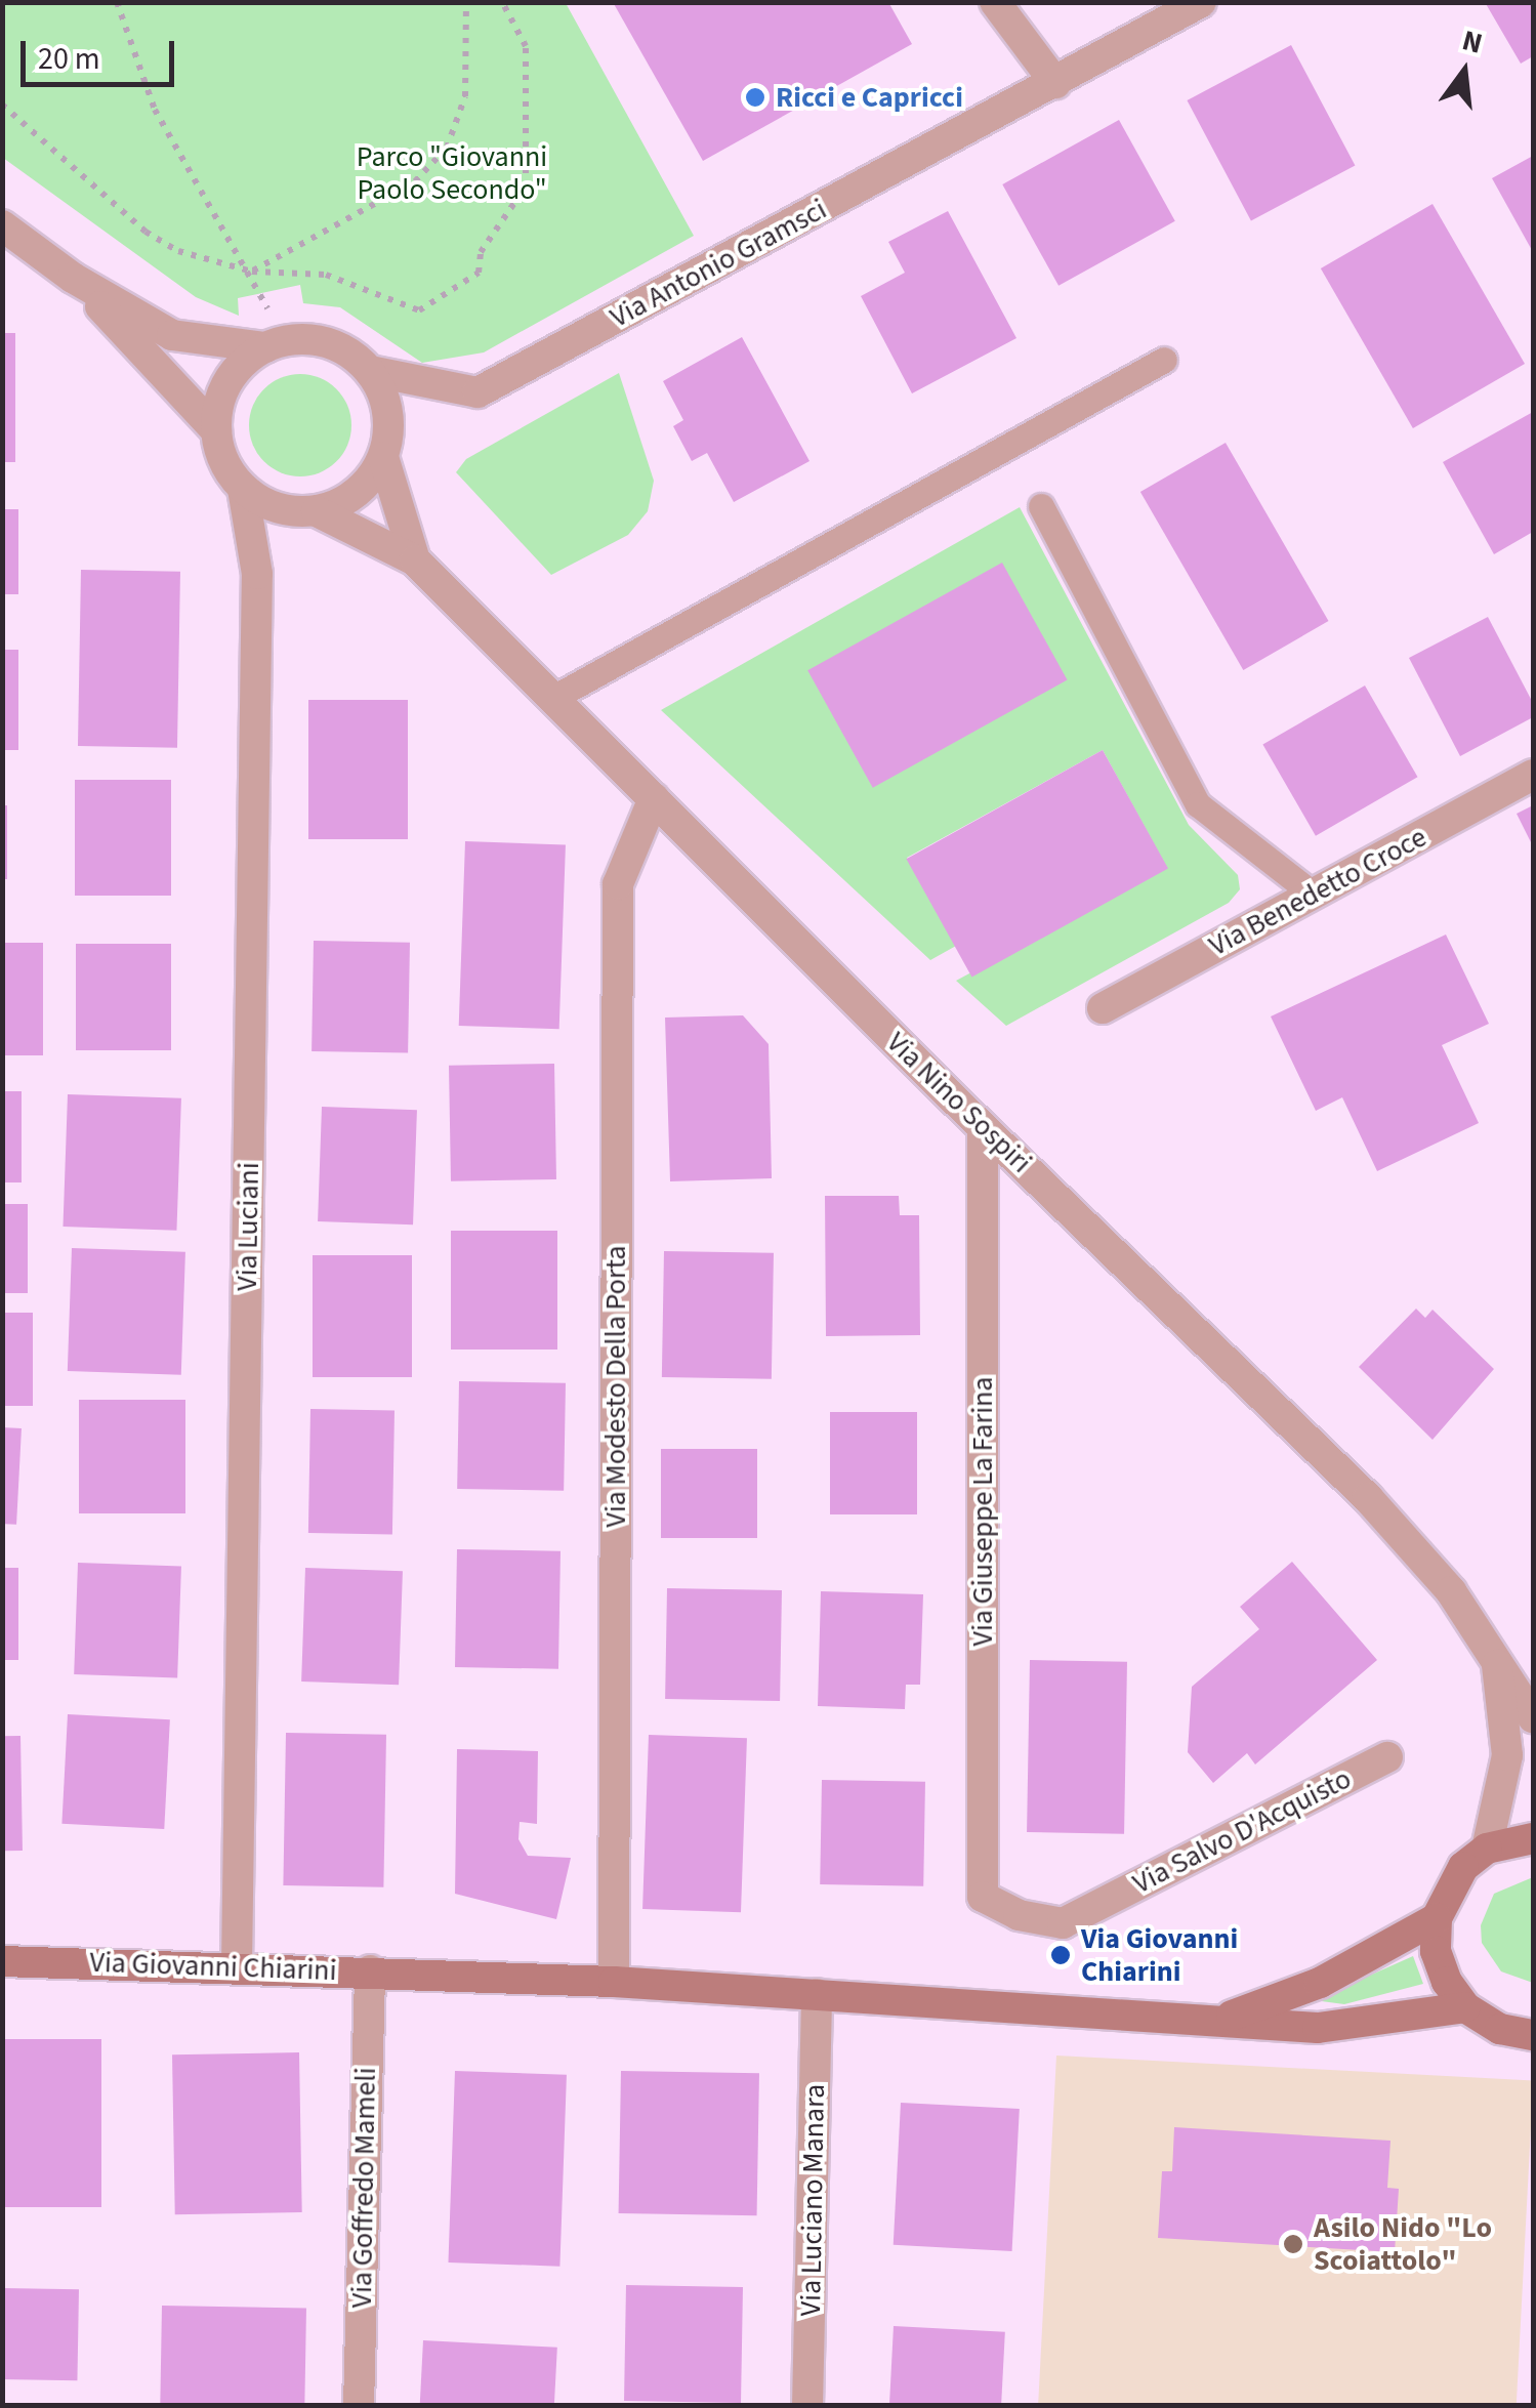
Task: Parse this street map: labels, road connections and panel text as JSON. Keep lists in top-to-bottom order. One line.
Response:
{"streets":{"main road":["Via Giovanni Chiarini"],"street":["Via Antonio Gramsci","Via Benedetto Croce","Via Nino Sospiri","Via Luciani","Via Modesto Della Porta","Via Giuseppe La Farina","Via Salvo D'Acquisto","Via Goffredo Mameli","Via Luciano Manara"]},"crossings":[["Via Antonio Gramsci","Via Nino Sospiri"],["Via Antonio Gramsci","Via Luciani"],["Via Nino Sospiri","Via Luciani"],["Via Nino Sospiri","Via Modesto Della Porta"],["Via Nino Sospiri","Via Giuseppe La Farina"],["Via Luciani","Via Giovanni Chiarini"],["Via Modesto Della Porta","Via Giovanni Chiarini"],["Via Giuseppe La Farina","Via Salvo D'Acquisto"],["Via Giovanni Chiarini","Via Goffredo Mameli"],["Via Giovanni Chiarini","Via Luciano Manara"]],"parks":["Parco \"Giovanni Paolo Secondo\""],"places":["Ricci e Capricci","Via Giovanni Chiarini","Asilo Nido \"Lo Scoiattolo\""],"scale_bar":"20 m","north":"top"}
